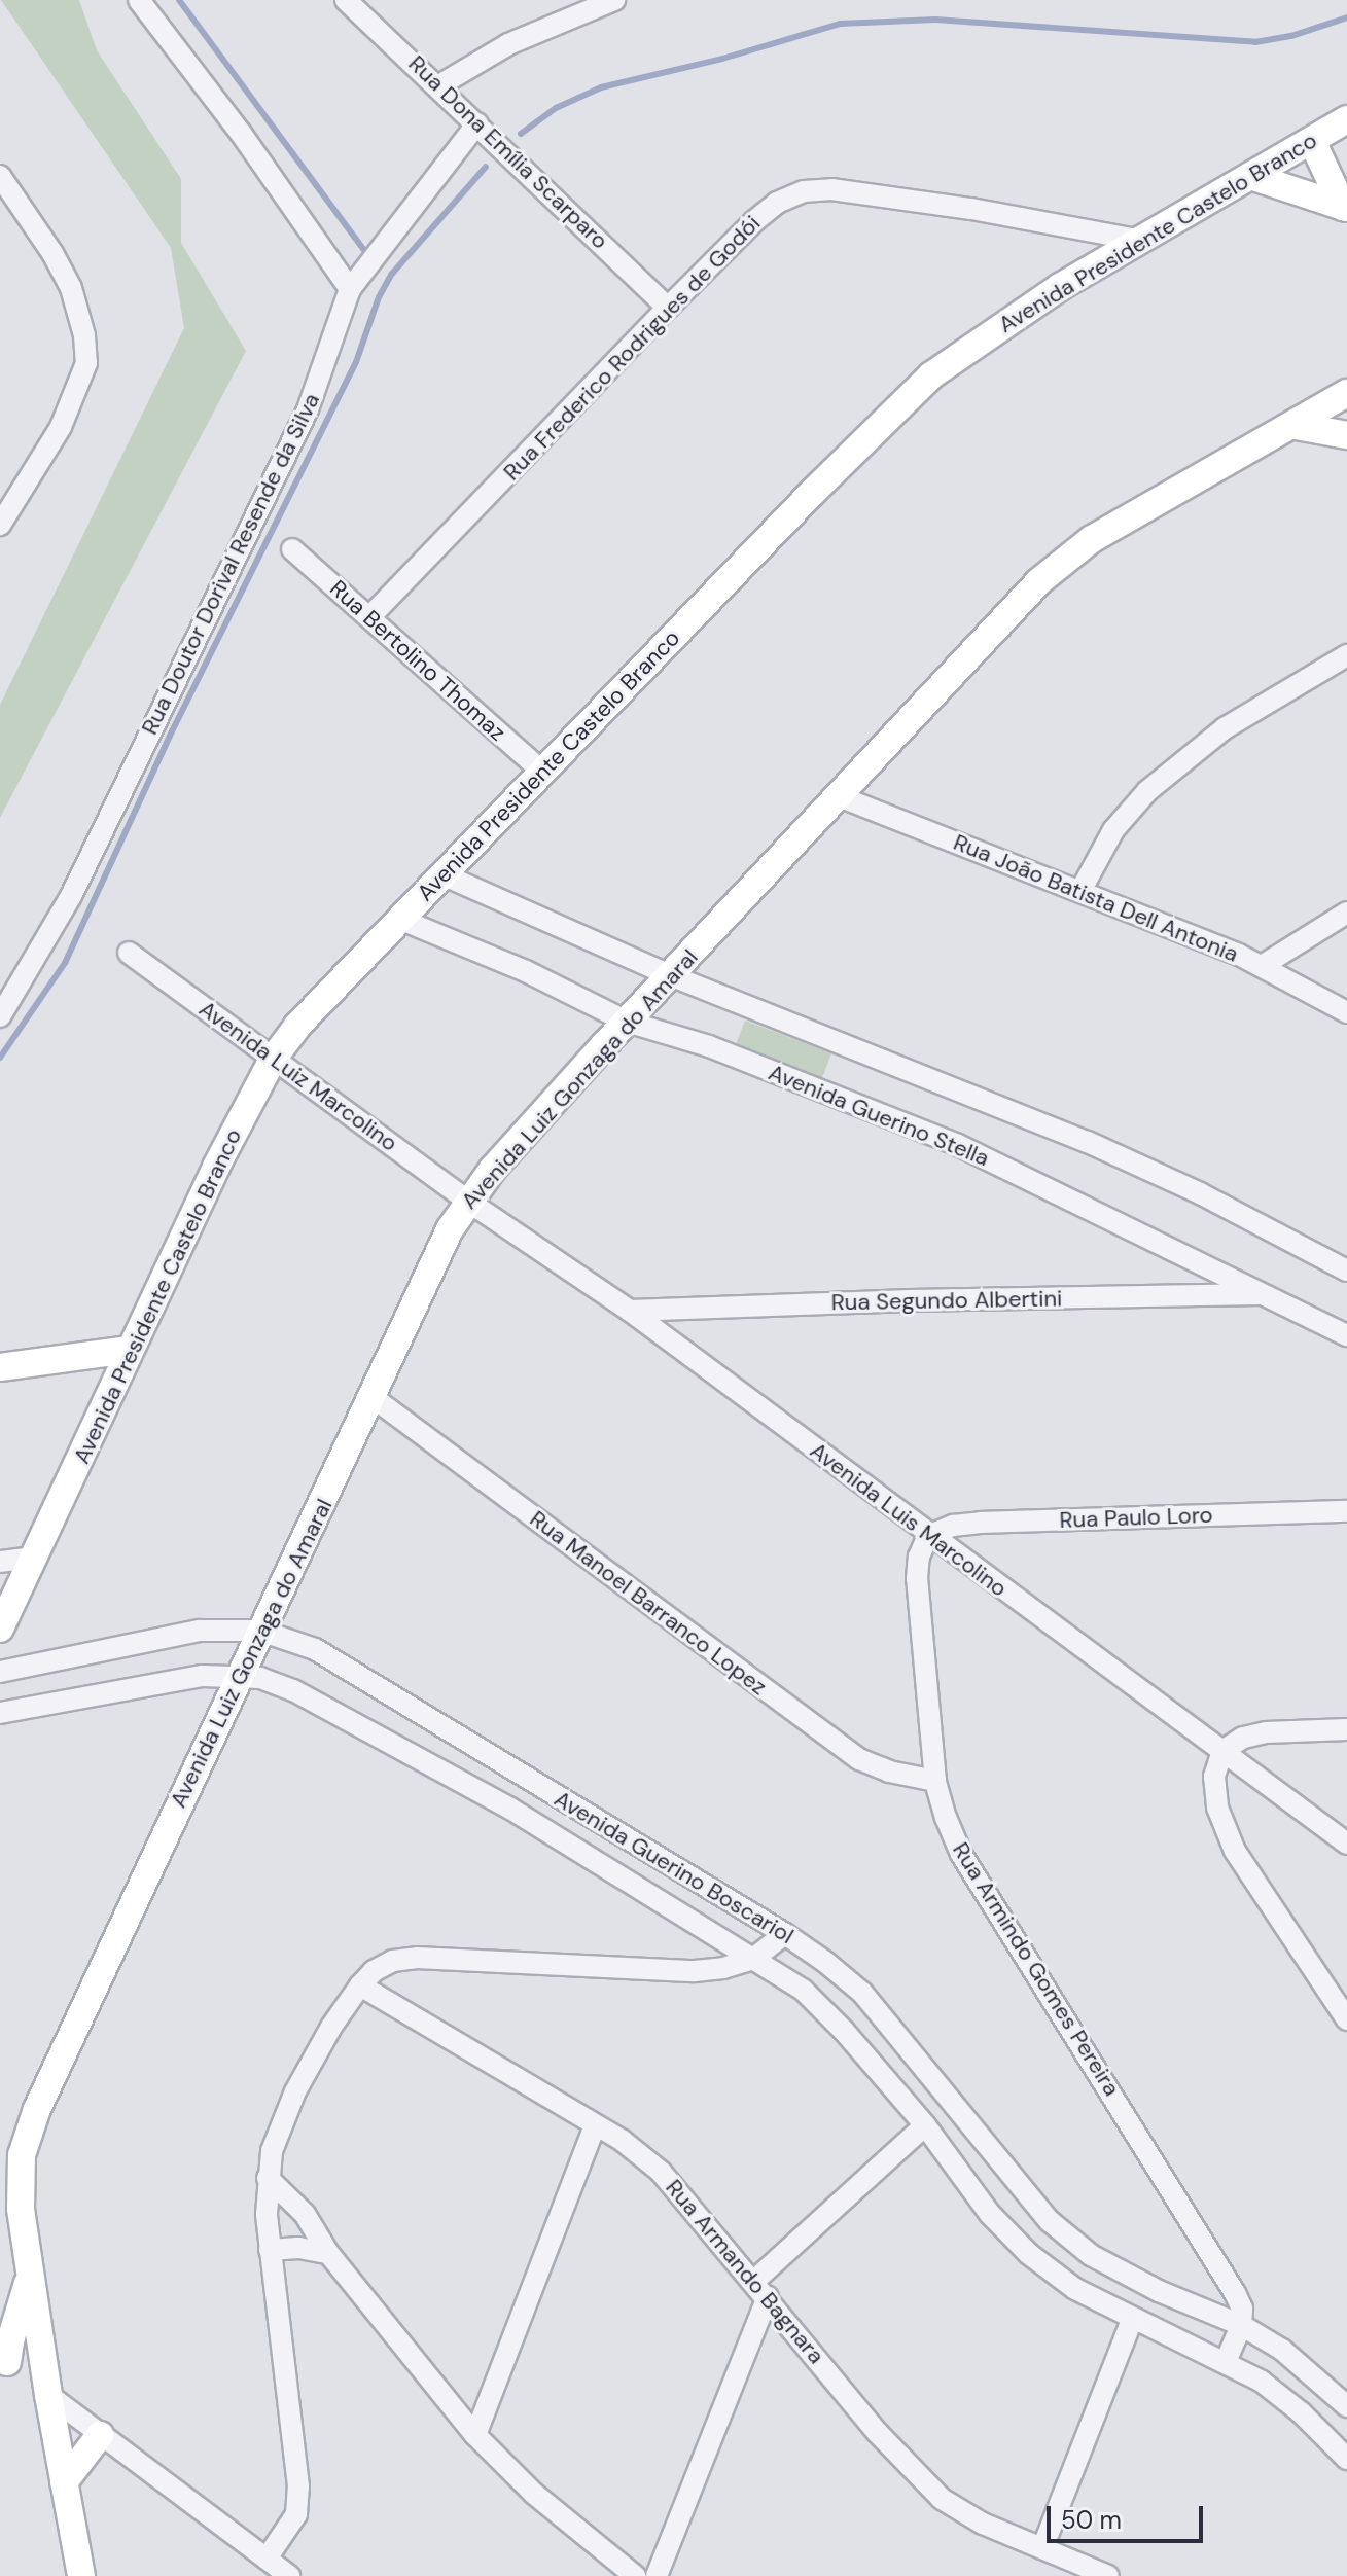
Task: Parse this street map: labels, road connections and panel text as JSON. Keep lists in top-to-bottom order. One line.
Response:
{"streets":{"street":["Rua Dona Emília Scarparo","Avenida Presidente Castelo Branco","Rua Frederico Rodrigues de Godói","Rua Doutor Dorival Resende da Silva","Rua Bertolino Thomaz","Rua João Batista Dell Antonia","Avenida Luiz Marcolino","Avenida Luiz Gonzaga do Amaral","Avenida Guerino Stella","Rua Segundo Albertini","Rua Paulo Loro","Avenida Luis Marcolino","Rua Manoel Barranco Lopez","Avenida Guerino Boscariol","Rua Armindo Gomes Pereira","Rua Armando Bagnara"]},"crossings":[["Rua Dona Emília Scarparo","Rua Frederico Rodrigues de Godói"],["Rua Dona Emília Scarparo","Rua Doutor Dorival Resende da Silva"],["Avenida Presidente Castelo Branco","Rua Frederico Rodrigues de Godói"],["Avenida Presidente Castelo Branco","Rua Bertolino Thomaz"],["Avenida Presidente Castelo Branco","Avenida Luiz Marcolino"],["Avenida Presidente Castelo Branco","Avenida Guerino Stella"],["Rua Frederico Rodrigues de Godói","Rua Bertolino Thomaz"],["Rua João Batista Dell Antonia","Avenida Luiz Gonzaga do Amaral"],["Avenida Luiz Marcolino","Avenida Luiz Gonzaga do Amaral"],["Avenida Luiz Marcolino","Avenida Luis Marcolino"],["Avenida Luiz Gonzaga do Amaral","Avenida Guerino Stella"],["Avenida Luiz Gonzaga do Amaral","Avenida Luis Marcolino"],["Avenida Luiz Gonzaga do Amaral","Rua Manoel Barranco Lopez"],["Avenida Luiz Gonzaga do Amaral","Avenida Guerino Boscariol"],["Avenida Guerino Stella","Rua Segundo Albertini"],["Rua Segundo Albertini","Avenida Luis Marcolino"],["Rua Paulo Loro","Avenida Luis Marcolino"],["Rua Paulo Loro","Rua Armindo Gomes Pereira"],["Avenida Luis Marcolino","Rua Armindo Gomes Pereira"],["Rua Manoel Barranco Lopez","Rua Armindo Gomes Pereira"],["Avenida Guerino Boscariol","Rua Armindo Gomes Pereira"]],"scale_bar":"50 m"}
